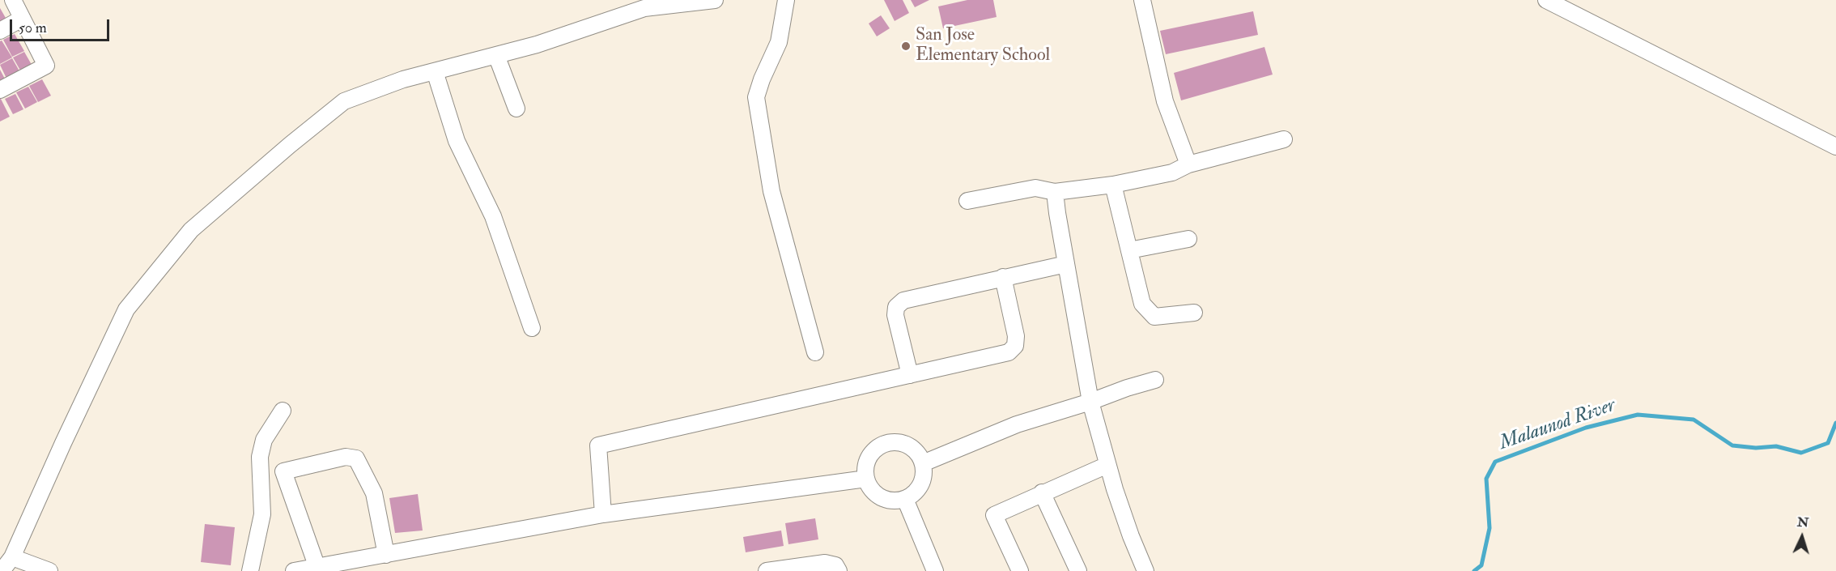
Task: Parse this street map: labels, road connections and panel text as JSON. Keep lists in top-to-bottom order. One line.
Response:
{"water":["Malaunod River"],"places":["San Jose Elementary School"],"scale_bar":"50 m","north":"top"}
